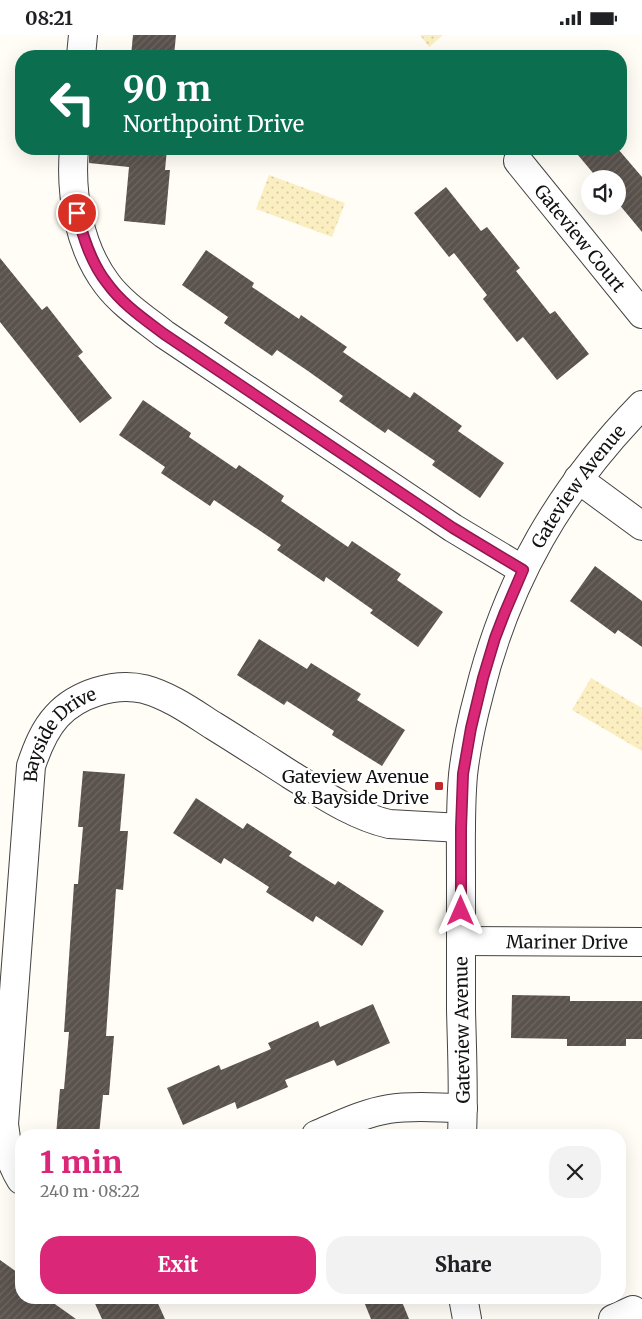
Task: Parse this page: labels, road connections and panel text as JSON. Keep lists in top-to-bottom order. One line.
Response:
{"streets":{"street":["Gateview Court","Gateview Avenue","Bayside Drive","Mariner Drive"]},"crossings":[["Gateview Avenue","Bayside Drive"],["Gateview Avenue","Mariner Drive"]],"places":{"transit":["Gateview Avenue & Bayside Drive"]},"page":{"status":"08:21","turn":["90 m","Northpoint Drive"],"heading":["1 min","240 m · 08:22"],"buttons":["Exit","Share"]}}
